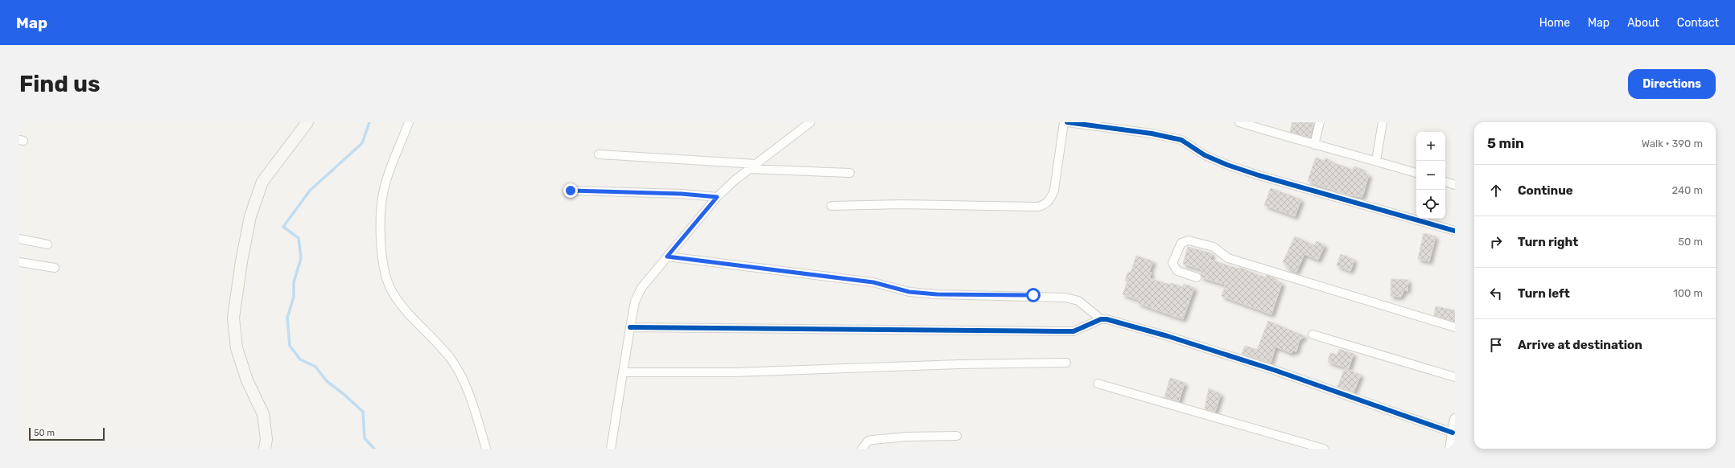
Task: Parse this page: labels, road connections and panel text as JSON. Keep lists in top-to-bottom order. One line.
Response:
{"scale_bar":"50 m","page":{"header":"Map","nav":["Home","Map","About","Contact"],"buttons":"Directions","title":"Find us","heading":["5 min","Walk · 390 m"],"map_buttons":["+","−"],"list":[["Continue","240 m"],["Turn right","50 m"],["Turn left","100 m"],"Arrive at destination"],"scale":"50 m"}}
